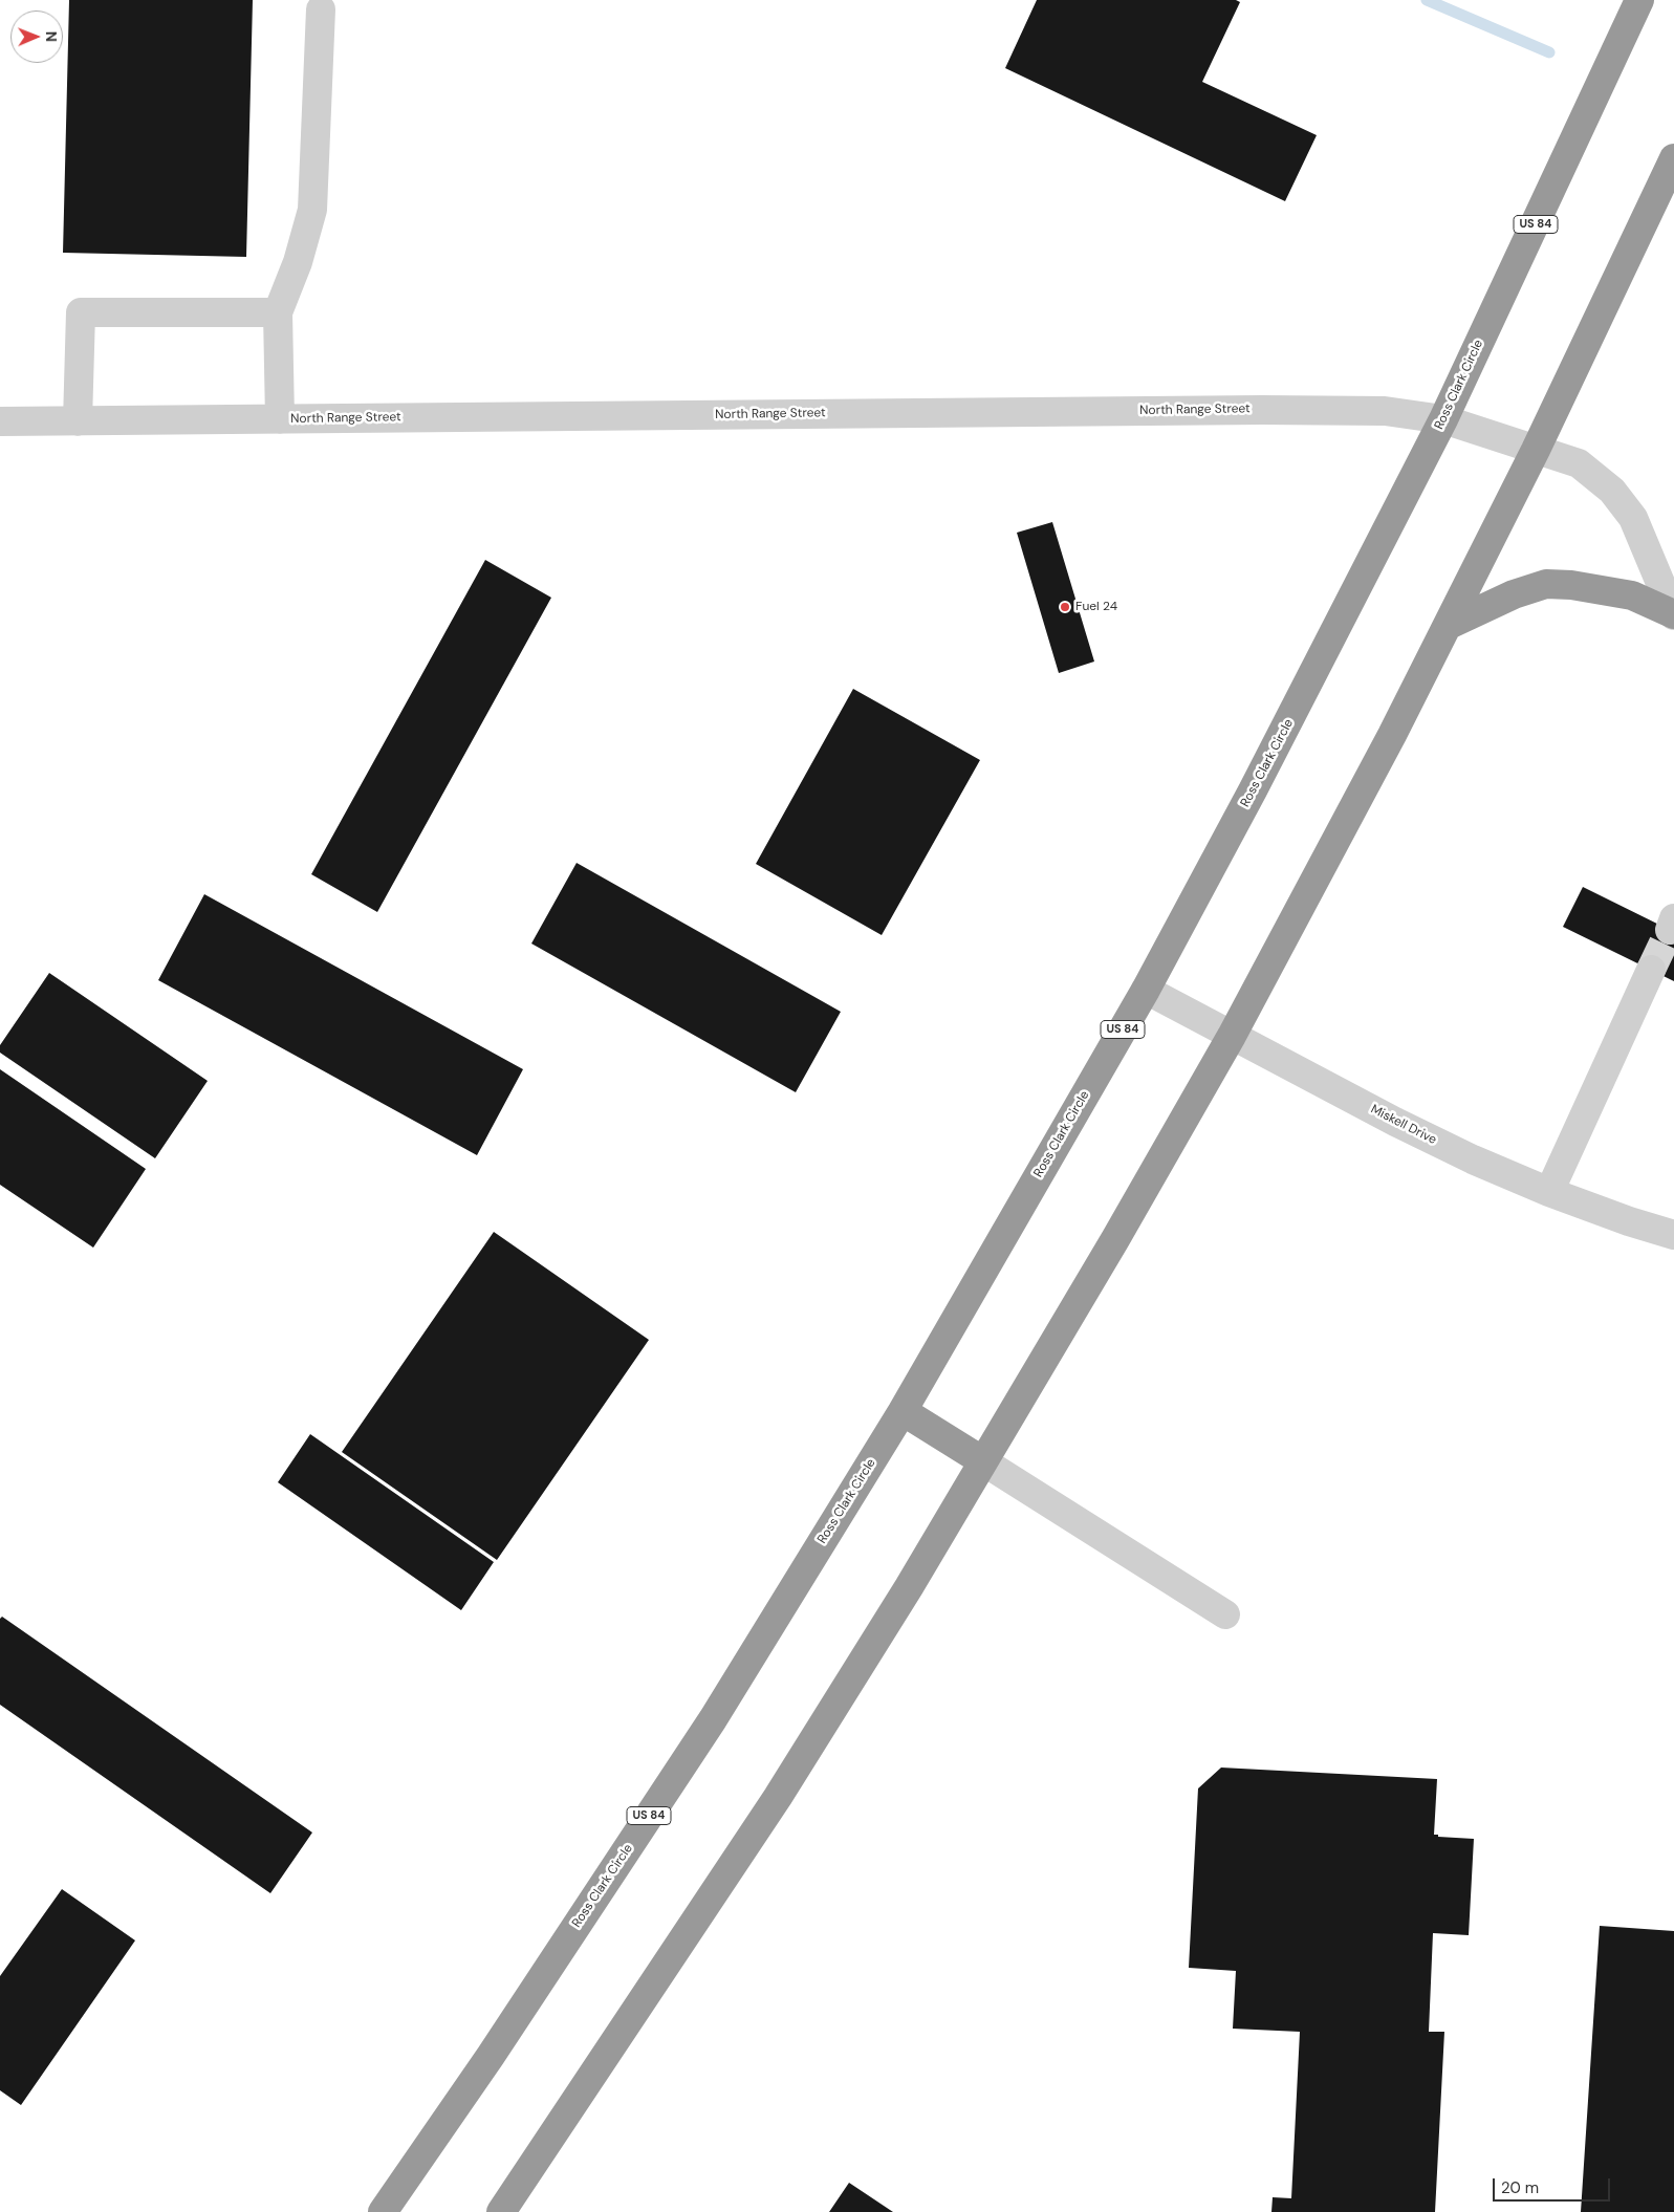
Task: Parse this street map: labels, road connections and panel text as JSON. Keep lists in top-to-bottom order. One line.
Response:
{"streets":{"highway":["US 84","Ross Clark Circle"],"street":["North Range Street","Miskell Drive"]},"crossings":[["Ross Clark Circle","North Range Street"],["Ross Clark Circle","Miskell Drive"]],"places":["Fuel 24"],"scale_bar":"20 m","north":"right"}
